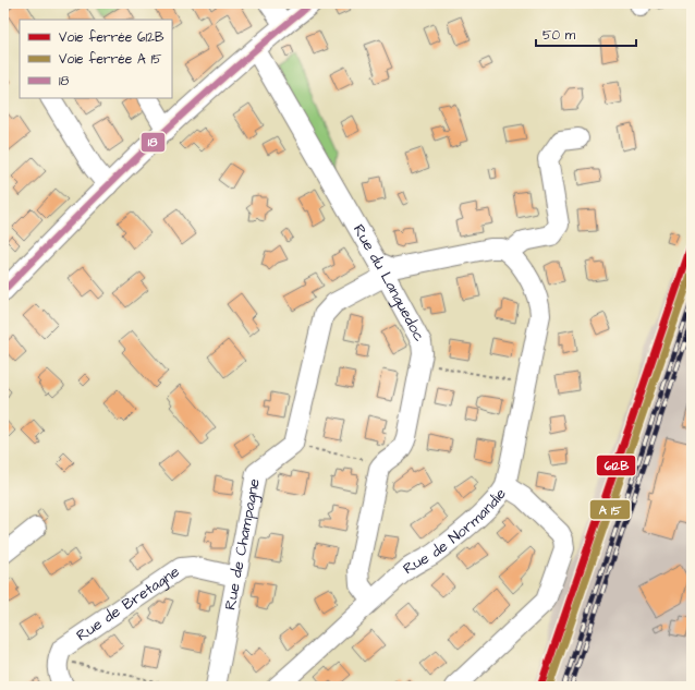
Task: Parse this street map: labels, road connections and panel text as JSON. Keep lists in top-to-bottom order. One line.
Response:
{"streets":{"street":["Rue du Languedoc","Rue de Normandie","Rue de Champagne","Rue de Bretagne"]},"crossings":[["Rue de Champagne","Rue de Bretagne"]],"lines":["transit line 18","rail line 612B"],"legend":["Voie ferrée 612B","Voie ferrée A 15","18"],"scale_bar":"50 m"}
